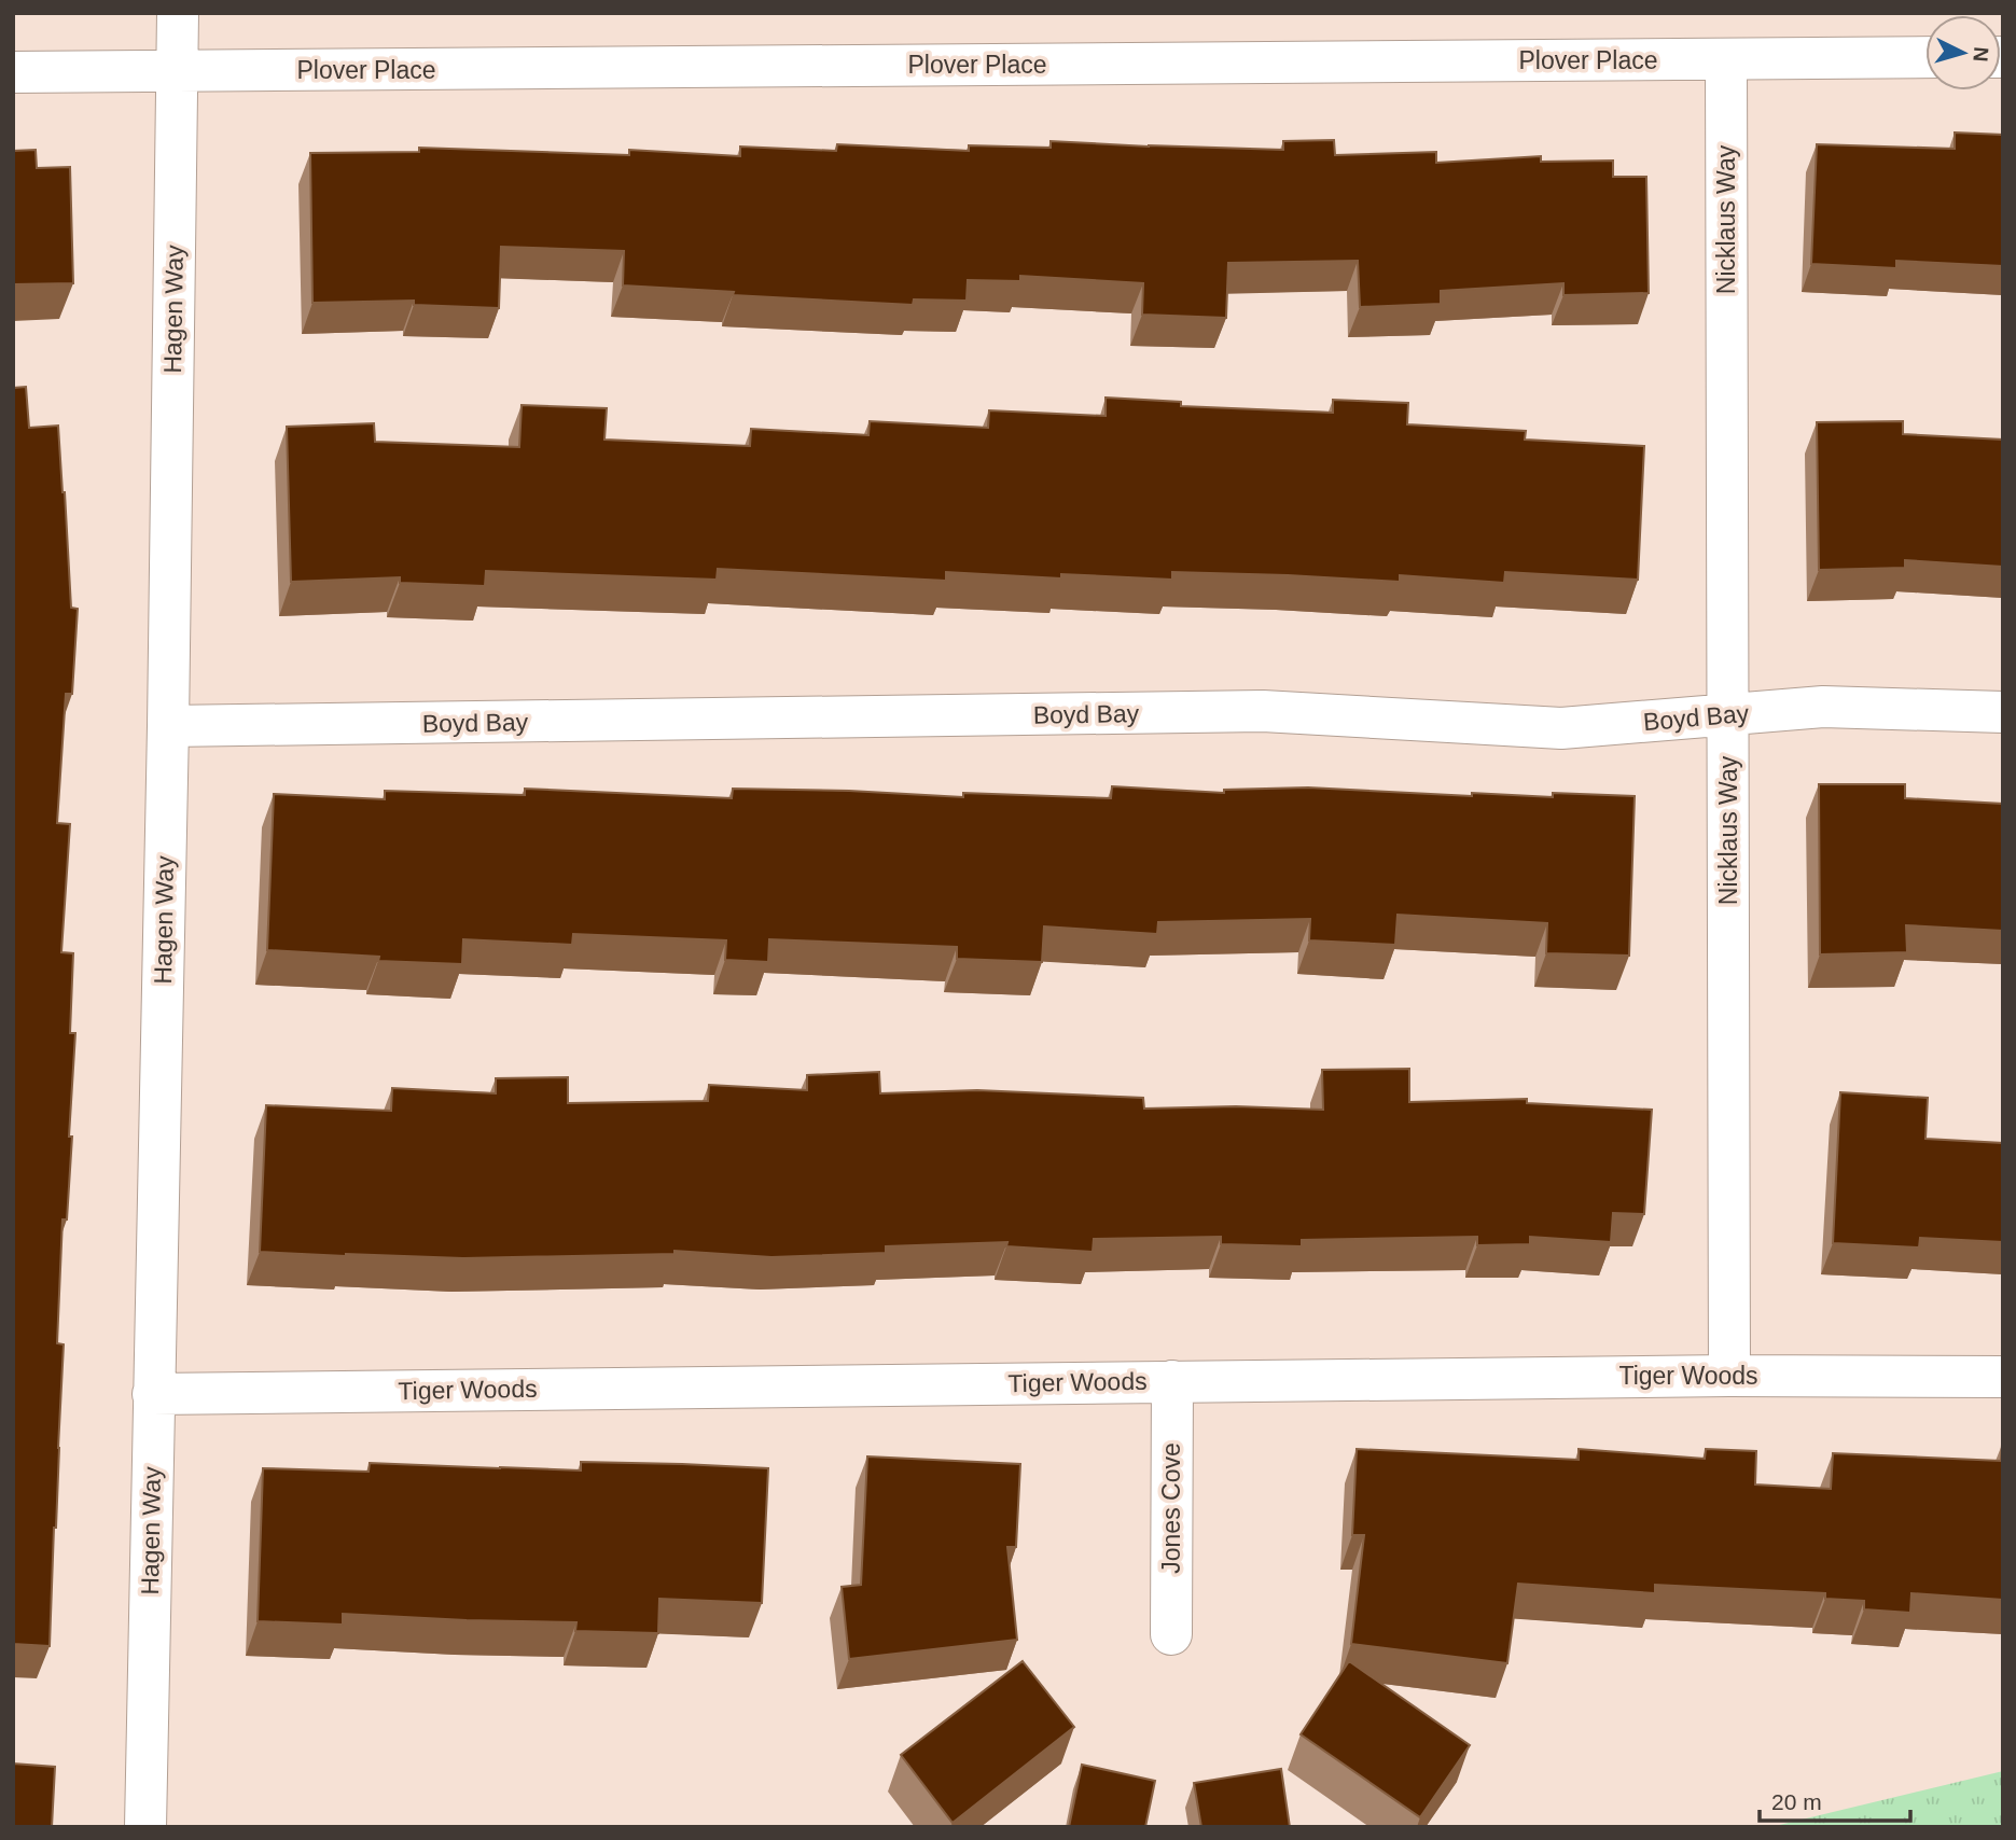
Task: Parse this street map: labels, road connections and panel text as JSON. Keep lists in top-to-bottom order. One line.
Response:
{"streets":{"street":["Plover Place","Nicklaus Way","Hagen Way","Boyd Bay","Tiger Woods","Jones Cove"]},"crossings":[["Plover Place","Nicklaus Way"],["Plover Place","Hagen Way"],["Nicklaus Way","Boyd Bay"],["Nicklaus Way","Tiger Woods"],["Hagen Way","Boyd Bay"],["Hagen Way","Tiger Woods"],["Tiger Woods","Jones Cove"]],"scale_bar":"20 m","north":"right"}
